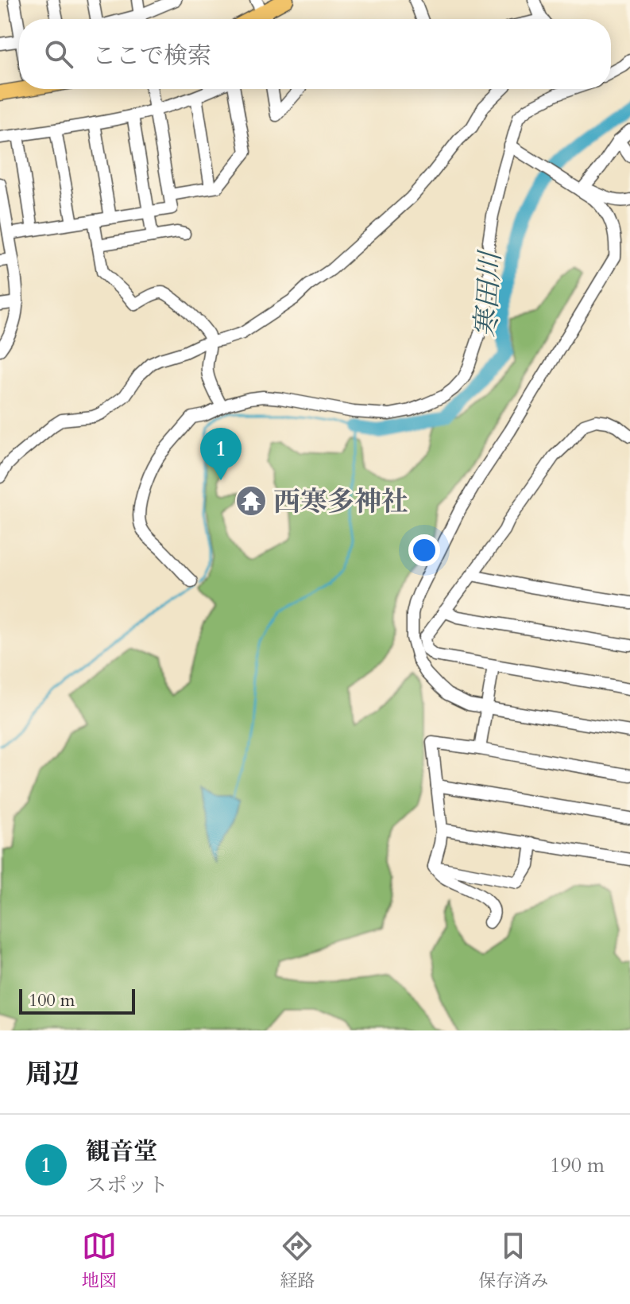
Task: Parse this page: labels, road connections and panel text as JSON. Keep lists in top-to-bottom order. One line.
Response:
{"water":["寒田川"],"places":{"temple":["西寒多神社"]},"scale_bar":"100 m","page":{"search":"ここで検索","pins":"1","scale":"100 m","heading":"周辺","list":[{"mark":"1","name":"観音堂","note":"スポット","value":"190 m"}],"nav":["地図","経路","保存済み"]}}
